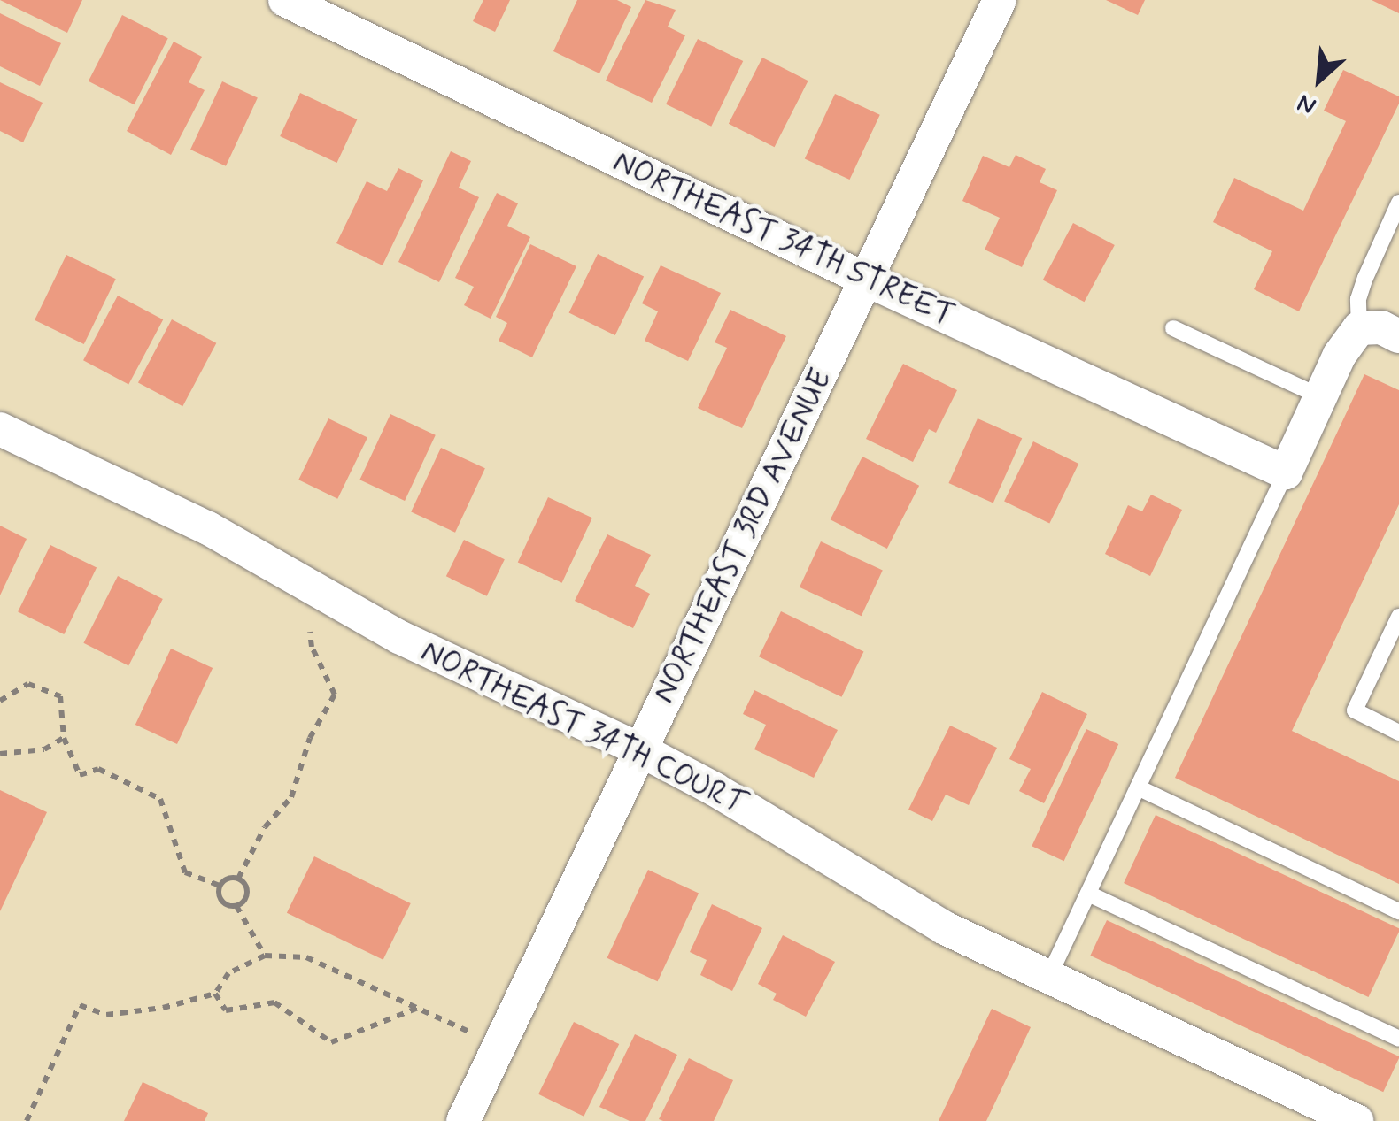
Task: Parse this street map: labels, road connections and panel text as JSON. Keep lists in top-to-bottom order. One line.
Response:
{"streets":{"street":["NORTHEAST 34TH STREET","NORTHEAST 3RD AVENUE","NORTHEAST 34TH COURT"]},"crossings":[["NORTHEAST 34TH STREET","NORTHEAST 3RD AVENUE"],["NORTHEAST 3RD AVENUE","NORTHEAST 34TH COURT"]],"north":"bottom left"}
